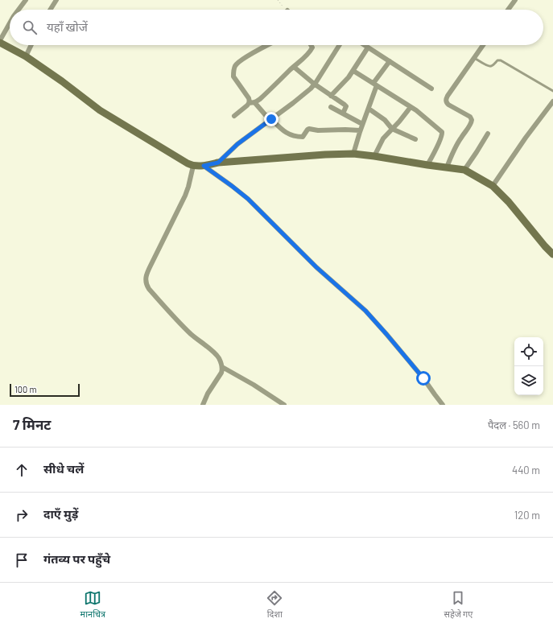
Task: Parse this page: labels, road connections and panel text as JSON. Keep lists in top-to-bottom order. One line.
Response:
{"scale_bar":"100 m","page":{"search":"यहाँ खोजें","scale":"100 m","heading":["7 मिनट","पैदल · 560 m"],"list":[["सीधे चलें","440 m"],["दाएँ मुड़ें","120 m"],"गंतव्य पर पहुँचे"],"nav":["मानचित्र","दिशा","सहेजे गए"]}}
